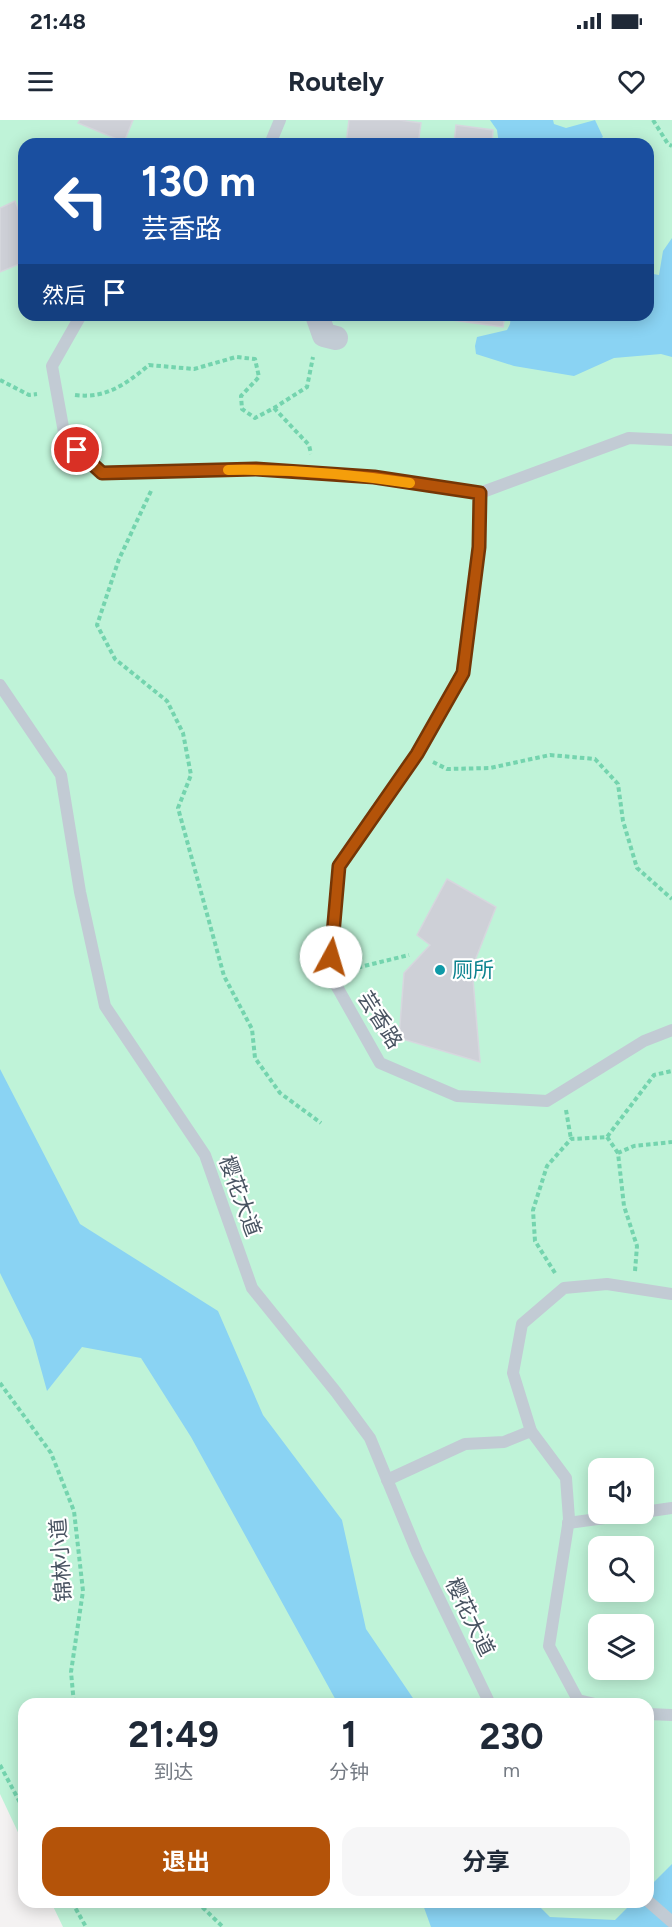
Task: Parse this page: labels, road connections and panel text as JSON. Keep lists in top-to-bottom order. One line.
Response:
{"streets":{"lane":["芸香路","樱花大道"],"path":["锦林小道"]},"places":["厕所"],"page":{"status":"21:48","header":"Routely","turn":["130 m","芸香路"],"then":"然后","eta":["21:49","到达","1","分钟","230","m"],"buttons":["退出","分享"]}}
